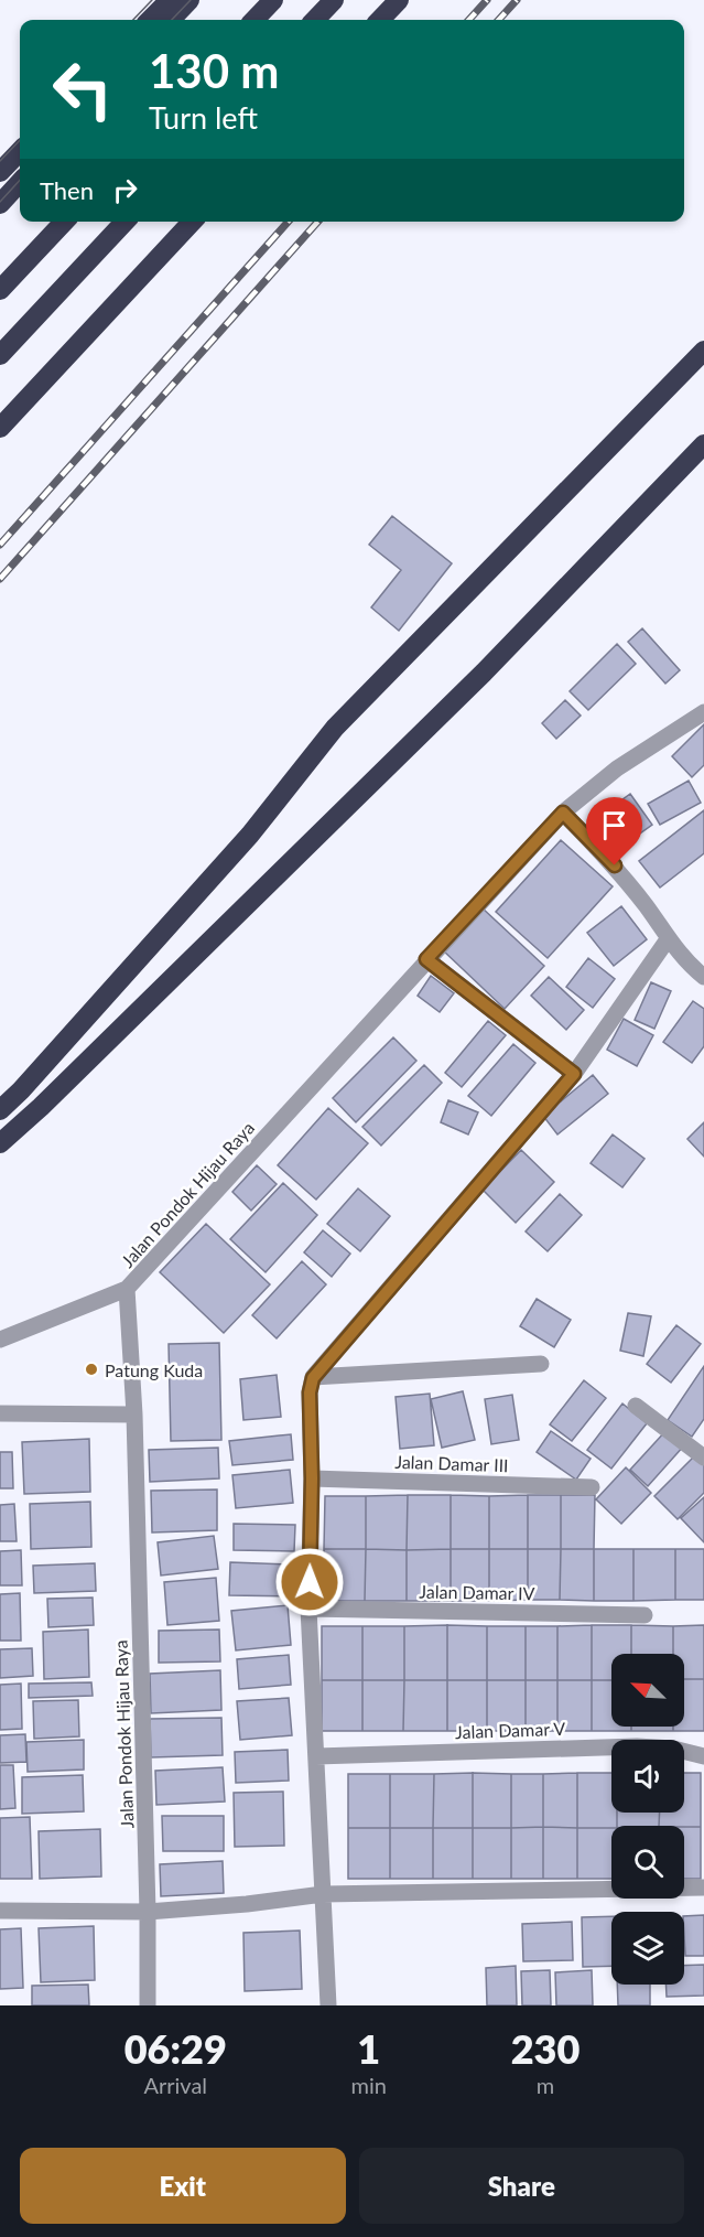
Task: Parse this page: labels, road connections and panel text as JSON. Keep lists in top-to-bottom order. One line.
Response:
{"streets":{"street":["Jalan Pondok Hijau Raya","Jalan Damar III","Jalan Damar IV","Jalan Damar V"]},"places":["Patung Kuda"],"north":"top left","page":{"turn":["130 m","Turn left"],"then":"Then","eta":["06:29","Arrival","1","min","230","m"],"buttons":["Exit","Share"]}}
